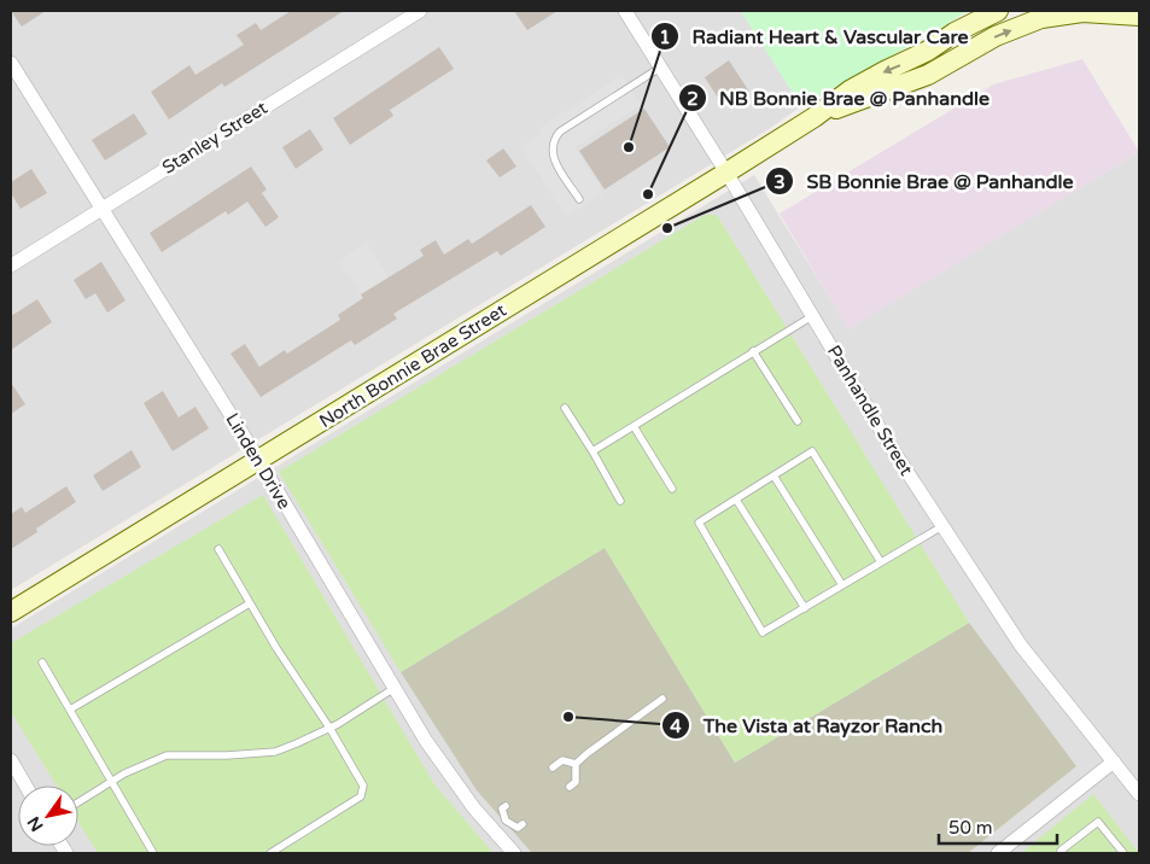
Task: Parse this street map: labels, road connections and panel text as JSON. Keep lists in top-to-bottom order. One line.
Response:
{"streets":{"main road":["North Bonnie Brae Street"],"street":["Stanley Street","Panhandle Street","Linden Drive"]},"crossings":[["Stanley Street","Linden Drive"],["North Bonnie Brae Street","Panhandle Street"],["North Bonnie Brae Street","Linden Drive"]],"places":["Radiant Heart & Vascular Care","NB Bonnie Brae @ Panhandle","SB Bonnie Brae @ Panhandle","The Vista at Rayzor Ranch"],"scale_bar":"50 m","north":"bottom left"}
